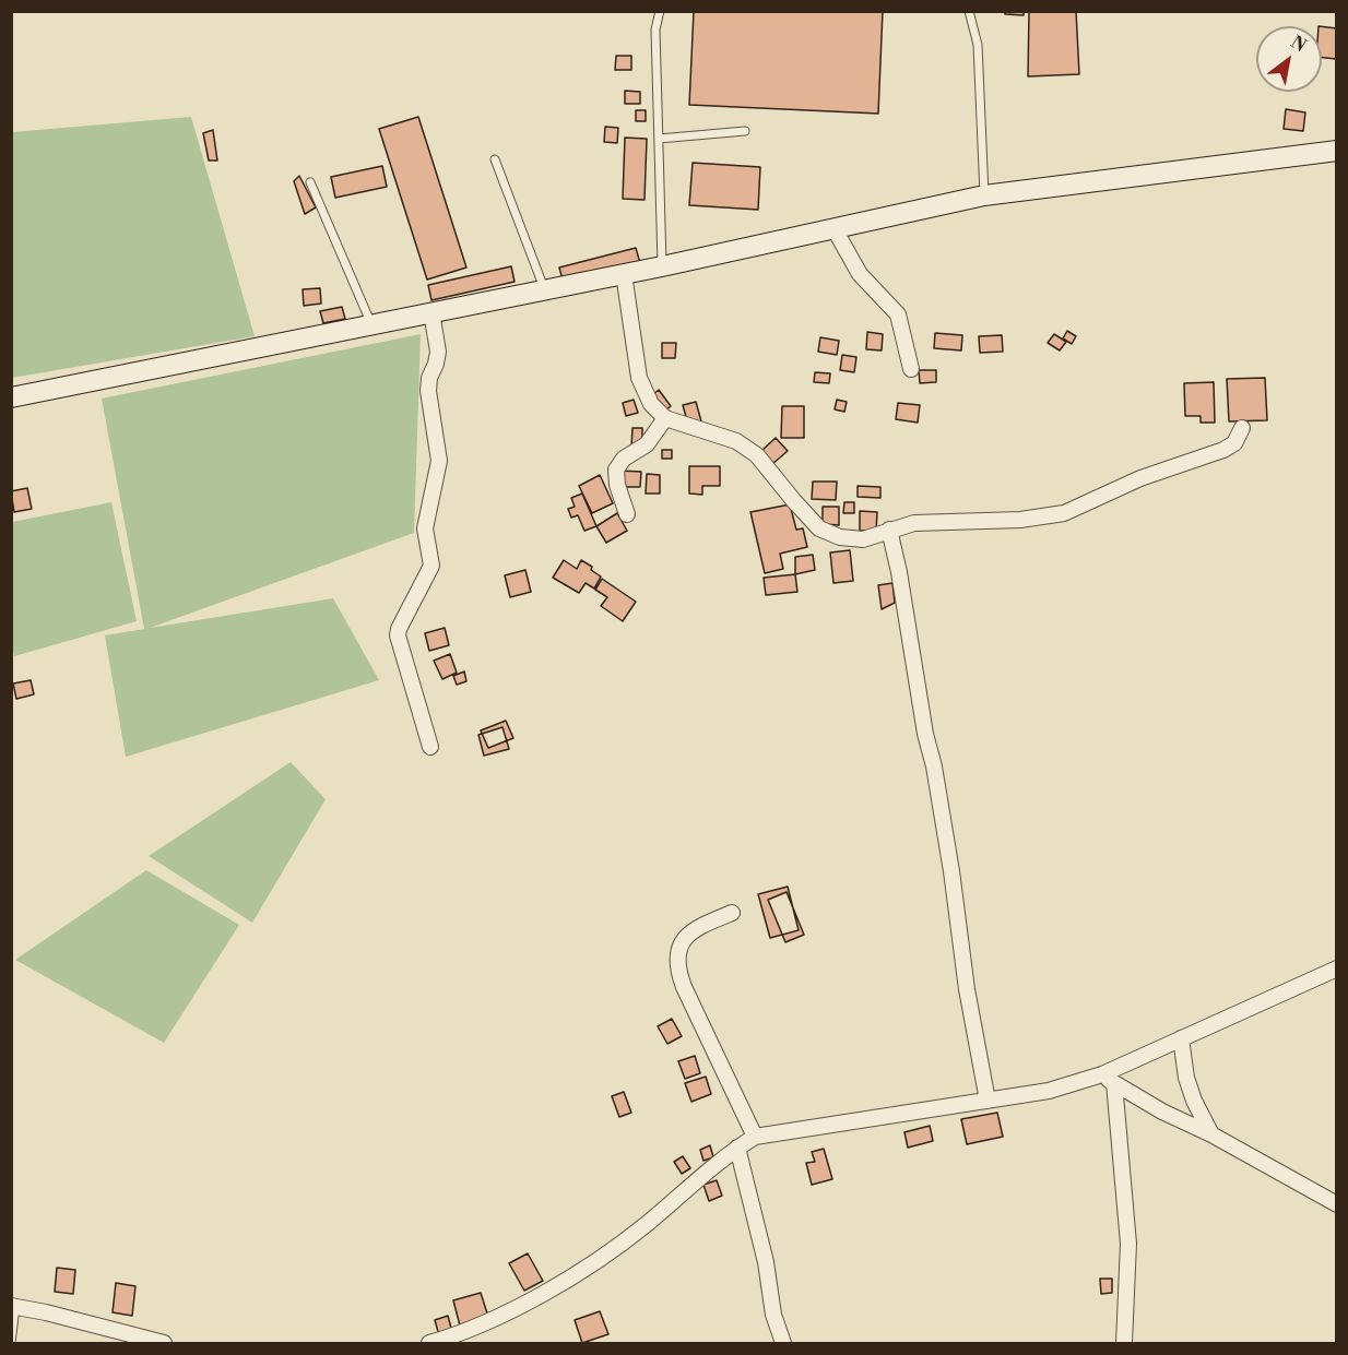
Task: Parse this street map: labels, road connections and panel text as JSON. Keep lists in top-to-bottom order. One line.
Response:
{"north":"top right"}
